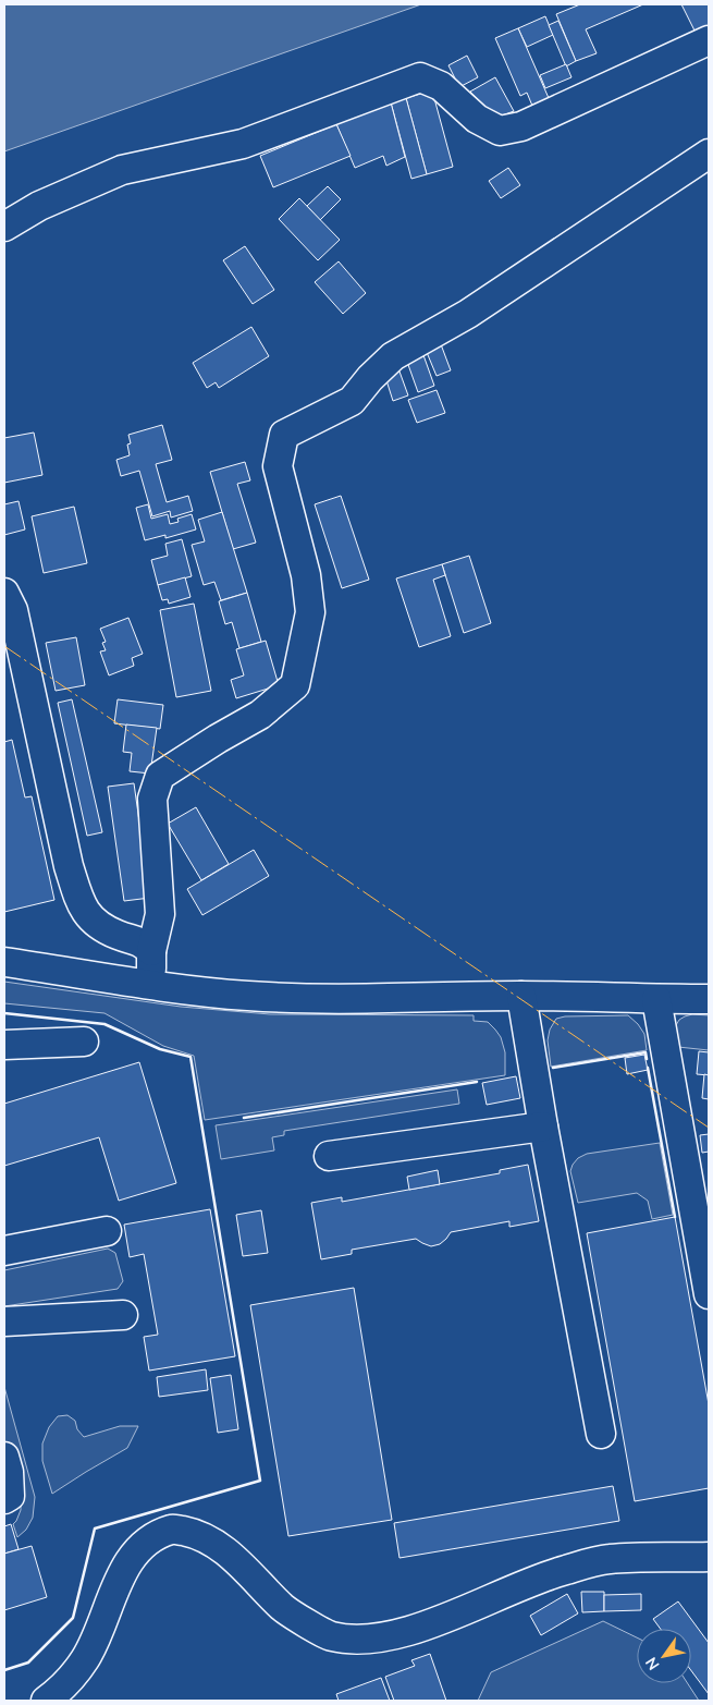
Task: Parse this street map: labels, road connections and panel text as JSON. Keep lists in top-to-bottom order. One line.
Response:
{"north":"bottom left"}
